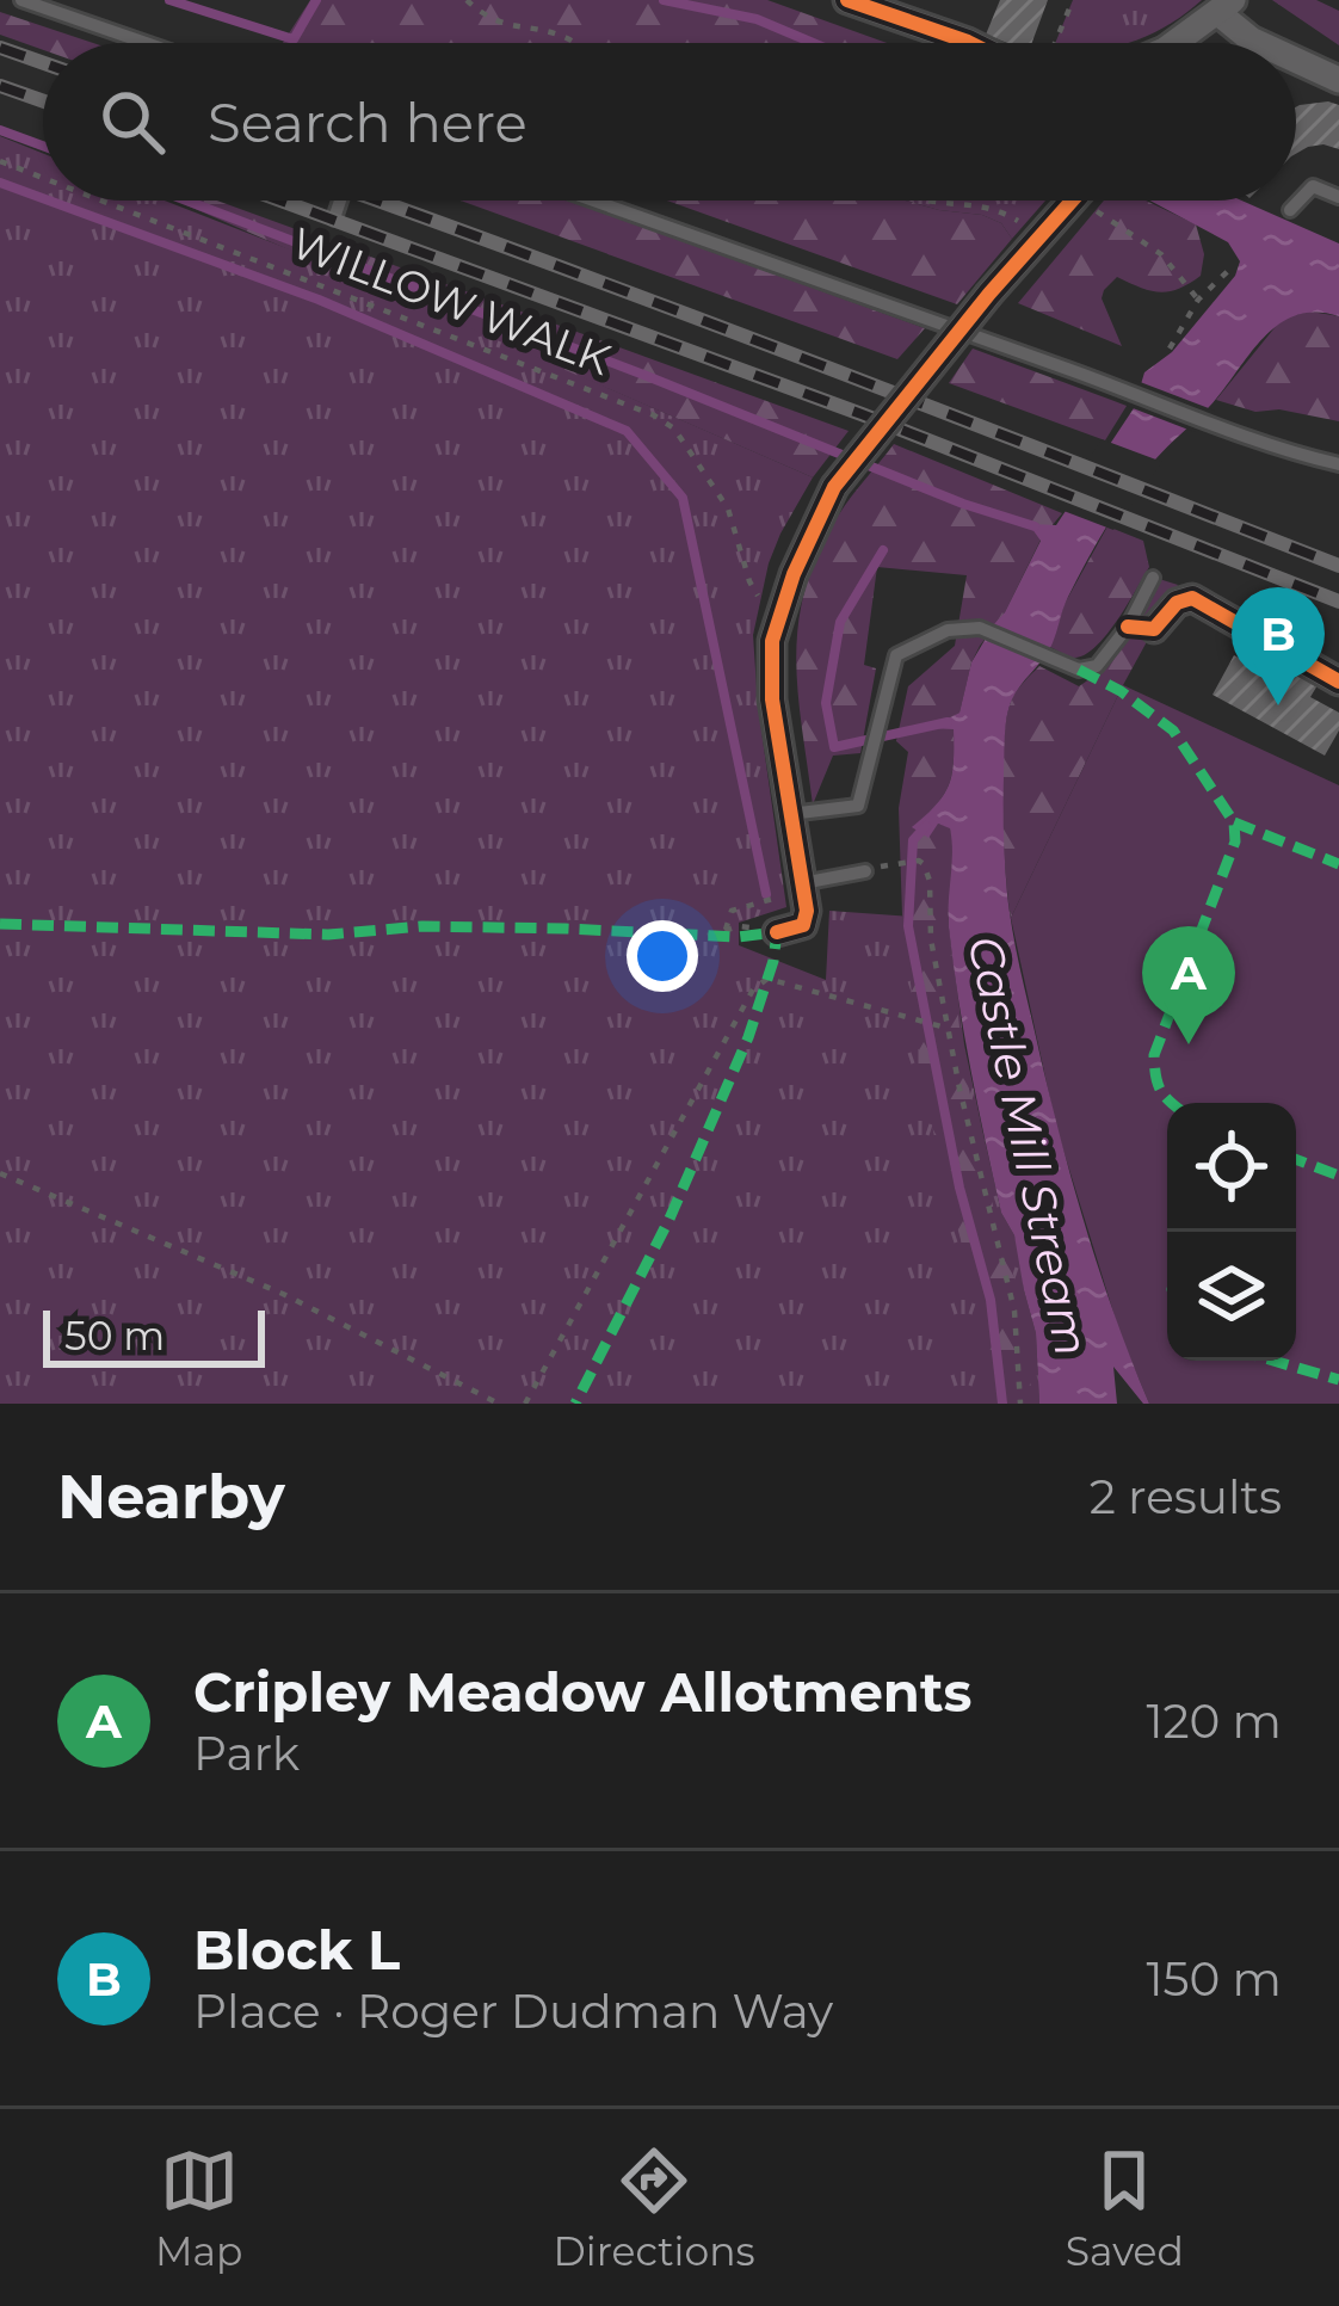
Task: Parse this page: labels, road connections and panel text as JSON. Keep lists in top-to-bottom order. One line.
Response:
{"streets":{"path":["WILLOW WALK"]},"water":["Castle Mill Stream"],"scale_bar":"50 m","page":{"search":"Search here","pins":["B","A"],"scale":"50 m","heading":["Nearby","2 results"],"list":[{"mark":"A","name":"Cripley Meadow Allotments","note":"Park","value":"120 m"},{"mark":"B","name":"Block L","note":"Place · Roger Dudman Way","value":"150 m"}],"nav":["Map","Directions","Saved"]}}
